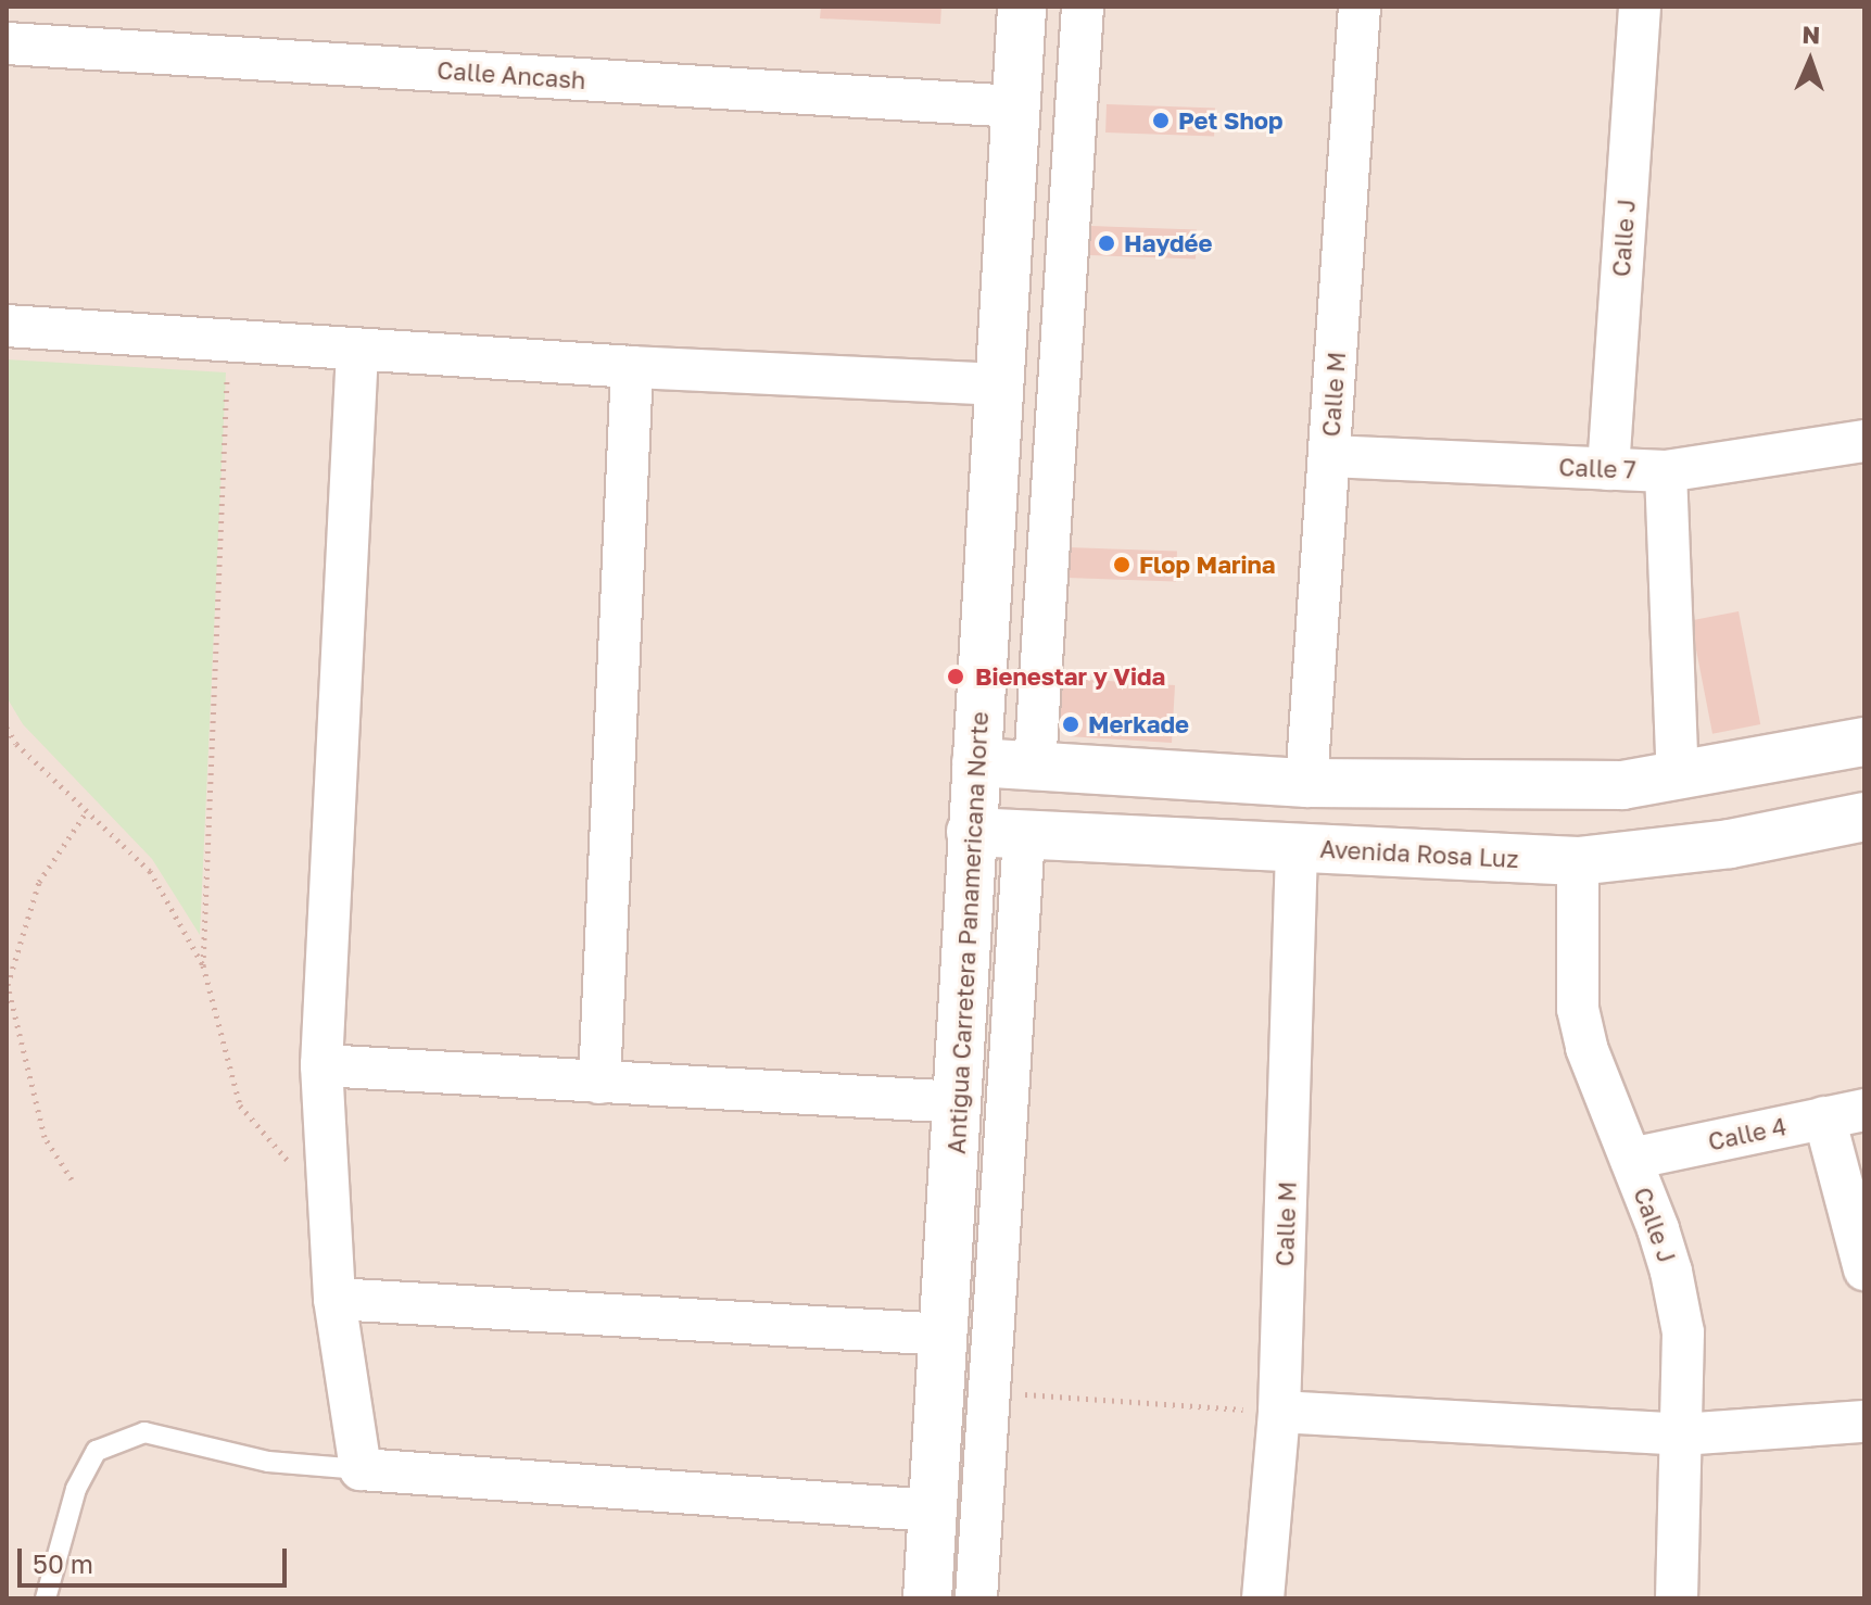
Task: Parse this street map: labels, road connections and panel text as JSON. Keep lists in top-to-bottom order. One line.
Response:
{"streets":{"street":["Calle Ancash","Calle J","Calle M","Calle 7","Avenida Rosa Luz","Antigua Carretera Panamericana Norte","Calle 4"]},"crossings":[["Calle Ancash","Antigua Carretera Panamericana Norte"],["Calle J","Calle 7"],["Calle J","Avenida Rosa Luz"],["Calle J","Calle 4"],["Calle M","Calle 7"],["Calle M","Avenida Rosa Luz"],["Avenida Rosa Luz","Antigua Carretera Panamericana Norte"]],"places":["Pet Shop","Haydée","Flop Marina","Bienestar y Vida","Merkade"],"scale_bar":"50 m","north":"top"}
